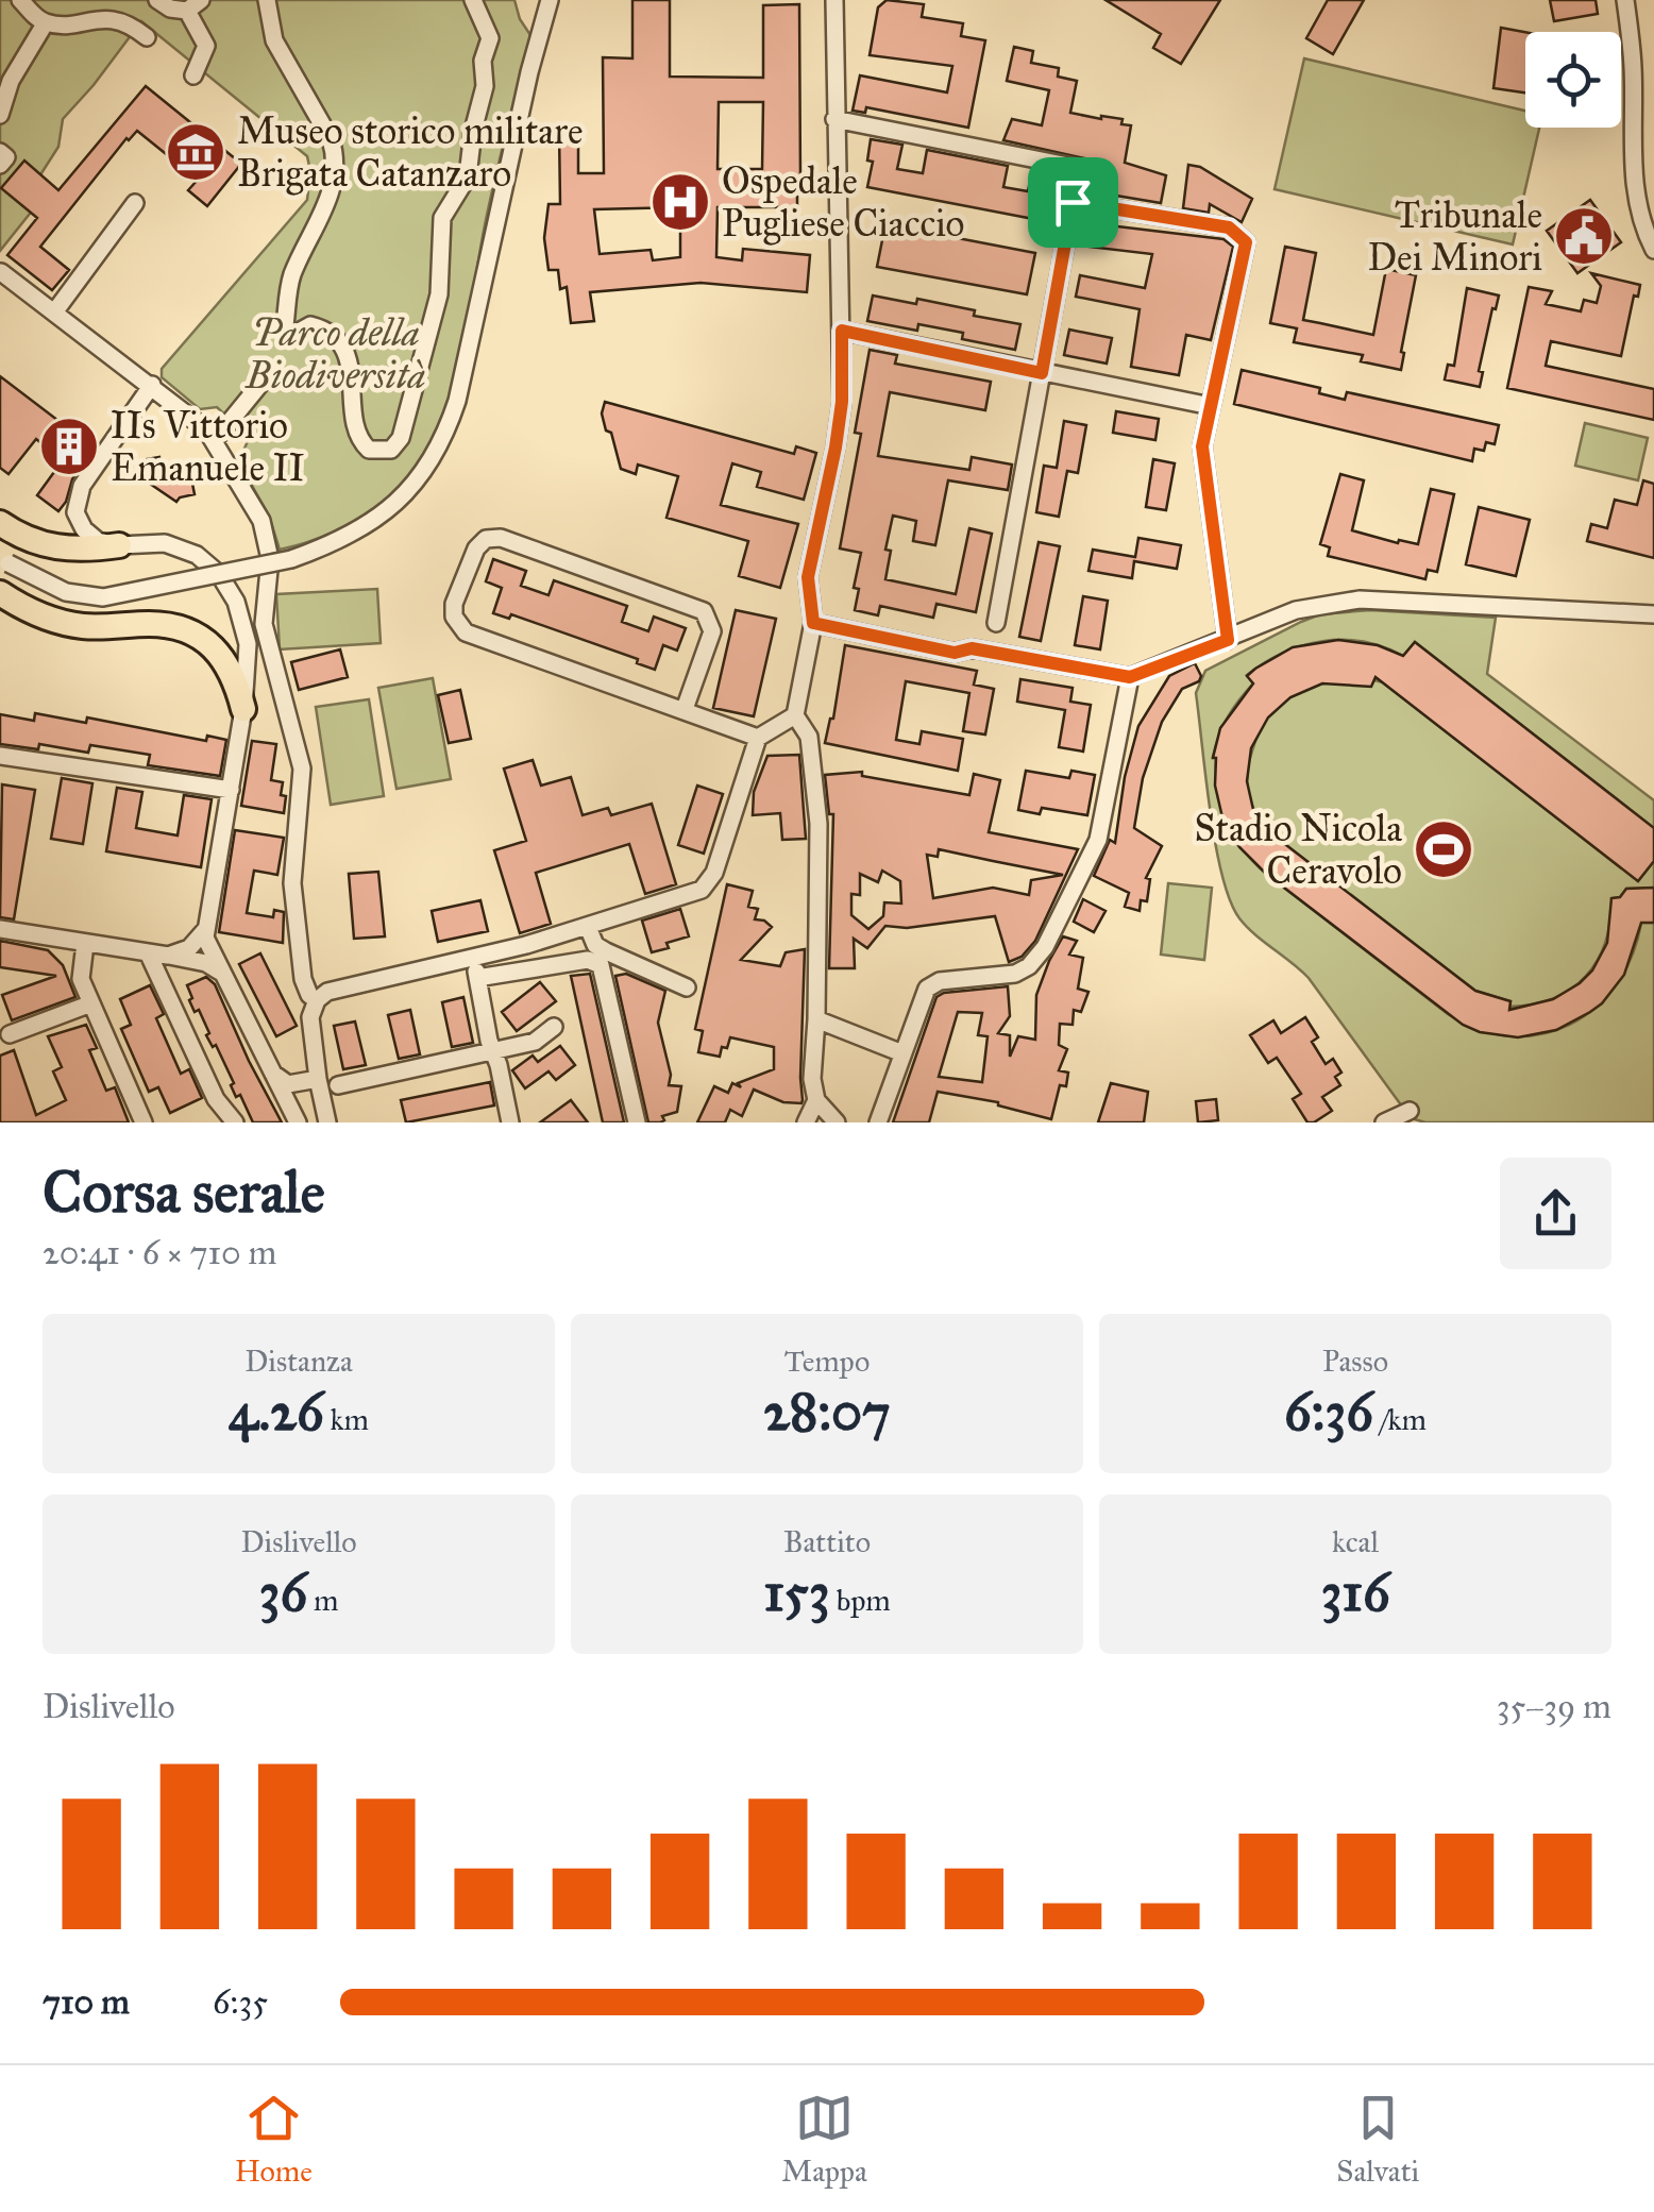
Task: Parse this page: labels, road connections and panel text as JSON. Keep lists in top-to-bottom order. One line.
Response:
{"parks":["Parco della Biodiversità"],"places":{"museum":["Museo storico militare Brigata Catanzaro"],"hospital":["Ospedale Pugliese Ciaccio"],"public building":["Tribunale Dei Minori"],"building":["IIs Vittorio Emanuele II"],"sports":["Stadio Nicola Ceravolo"]},"page":{"heading":["Corsa serale","20:41 · 6 × 710 m"],"stats":[["Distanza","4.26 km"],["Tempo","28:07"],["Passo","6:36 /km"],["Dislivello","36 m"],["Battito","153 bpm"],["kcal","316"]],"chart":["Dislivello","35–39 m"],"list":[{"name":"710 m","note":"6:35"}],"tabs":["Home","Mappa","Salvati"]}}
